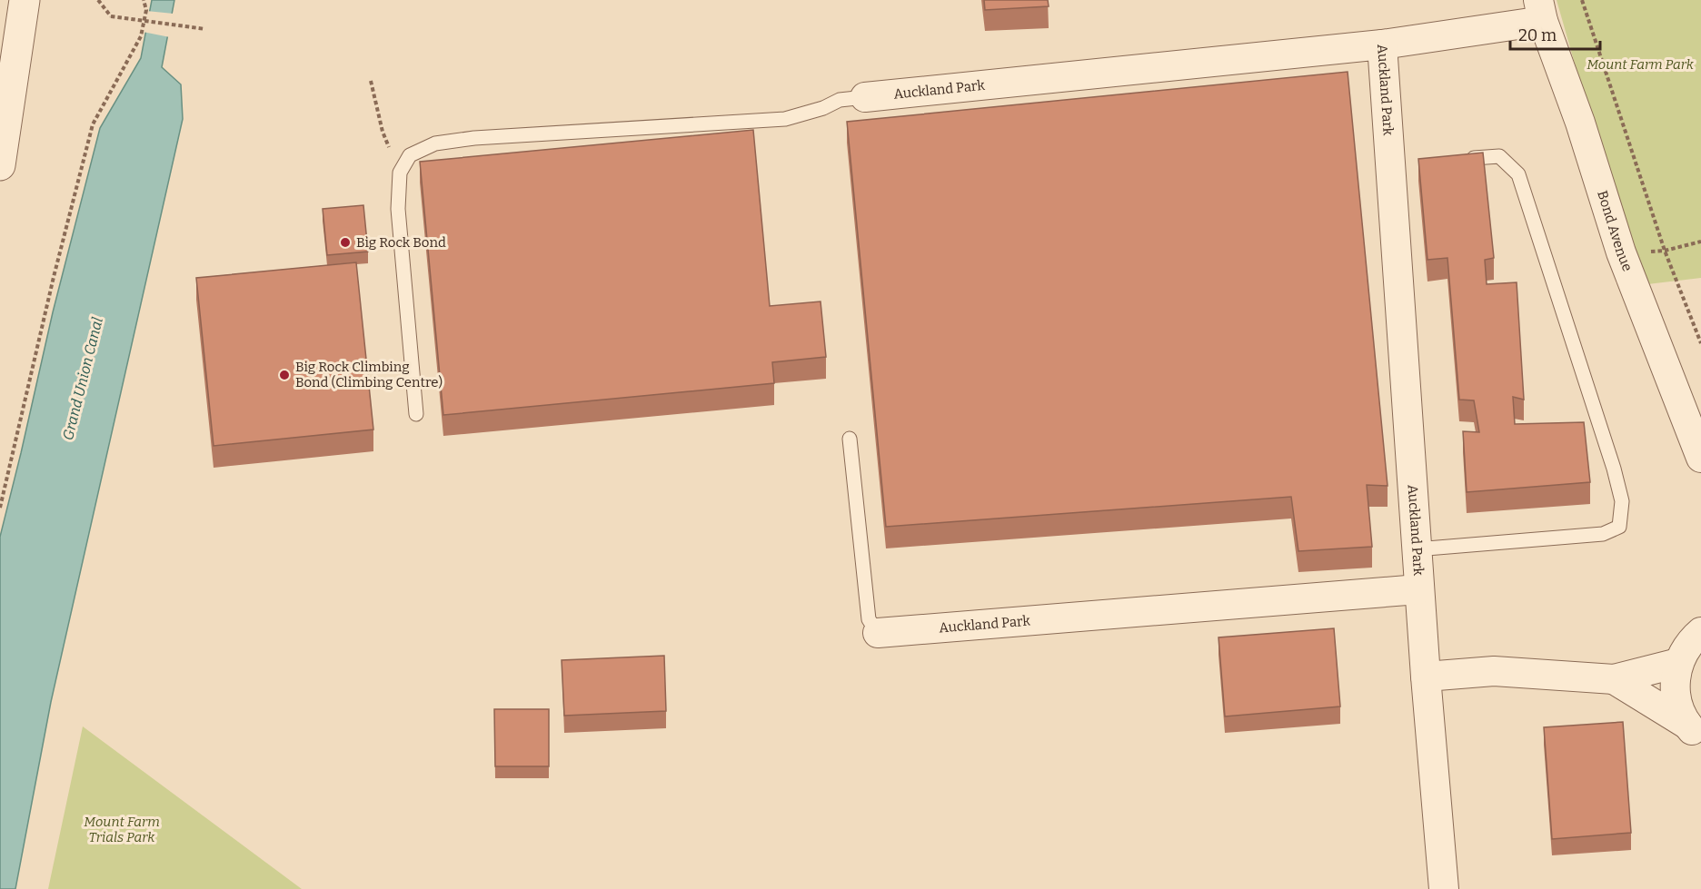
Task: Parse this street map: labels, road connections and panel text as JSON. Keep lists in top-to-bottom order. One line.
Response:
{"streets":{"street":["Auckland Park","Bond Avenue"]},"water":["Grand Union Canal"],"parks":["Mount Farm Park","Mount Farm Trials Park"],"places":["Big Rock Bond","Big Rock Climbing Bond (Climbing Centre)"],"scale_bar":"20 m"}
